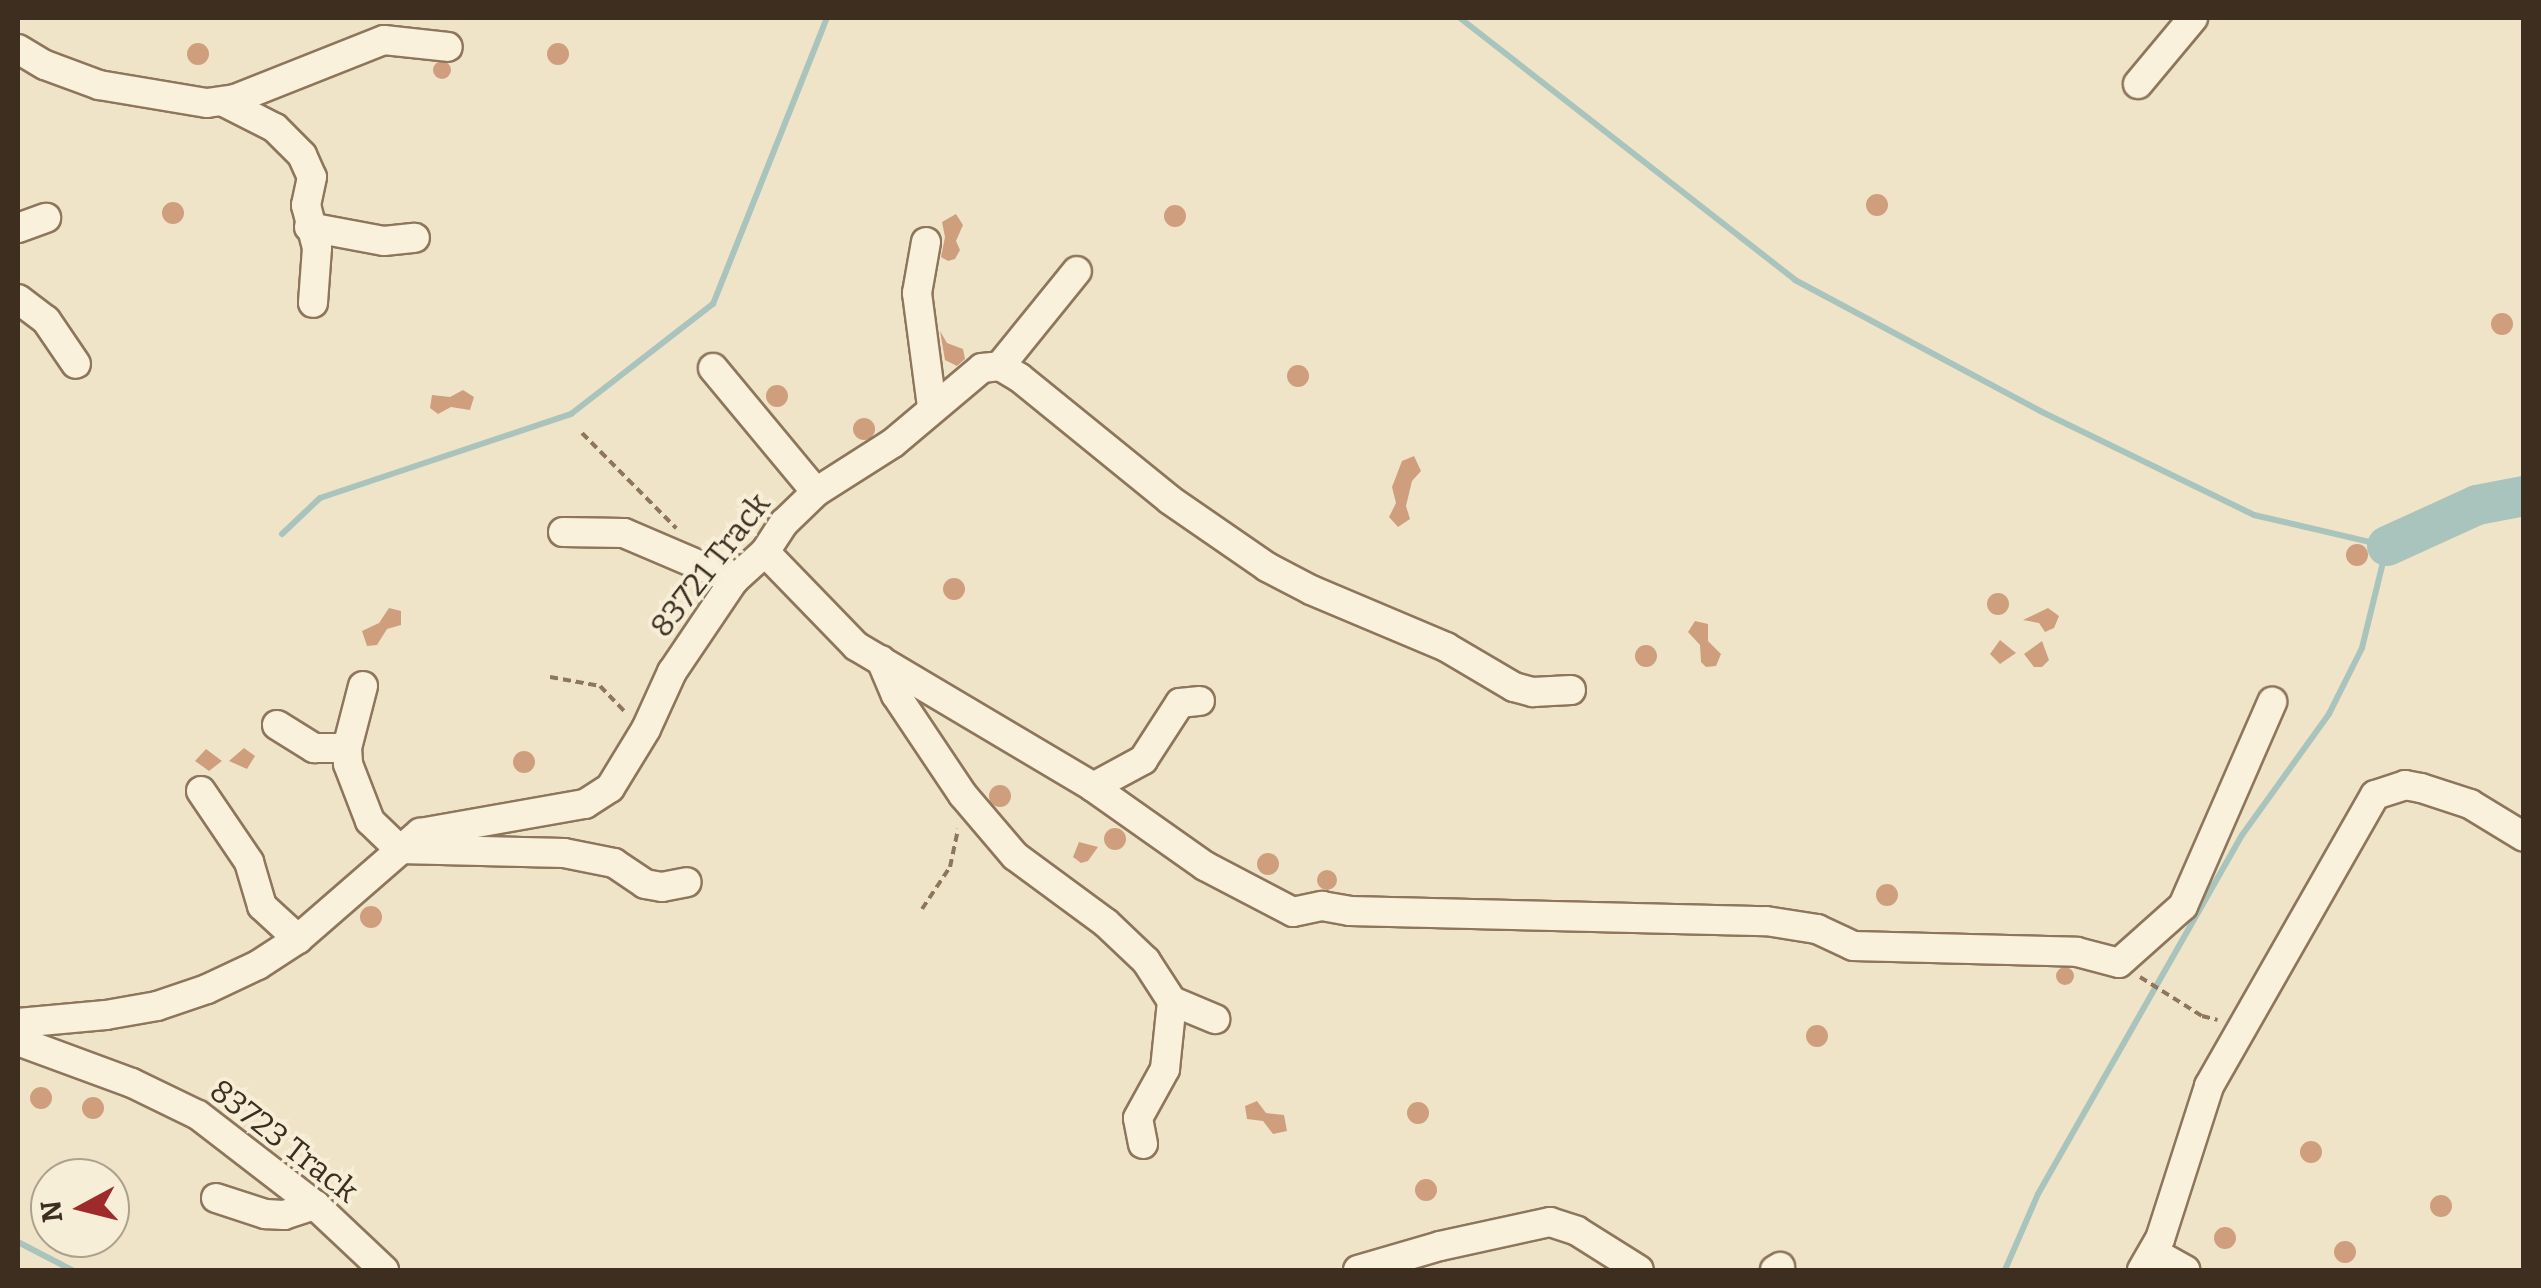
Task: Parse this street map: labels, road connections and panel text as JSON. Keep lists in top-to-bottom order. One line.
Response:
{"streets":{"street":["83721 Track","83723 Track"]},"north":"left"}
